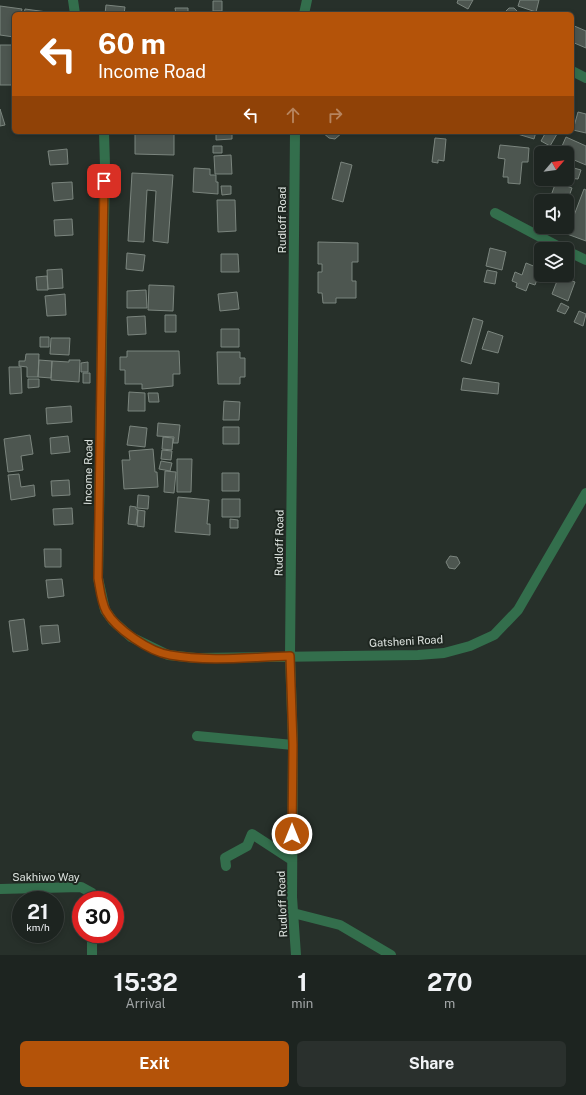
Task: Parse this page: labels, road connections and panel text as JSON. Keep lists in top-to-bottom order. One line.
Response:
{"streets":{"street":["Rudloff Road","Income Road","Gatsheni Road","Sakhiwo Way"]},"crossings":[["Rudloff Road","Income Road"],["Rudloff Road","Gatsheni Road"],["Income Road","Gatsheni Road"]],"north":"top right","page":{"turn":["60 m","Income Road"],"speed":"21 km/h","limit":"30","eta":["15:32","Arrival","1","min","270","m"],"buttons":["Exit","Share"]}}
